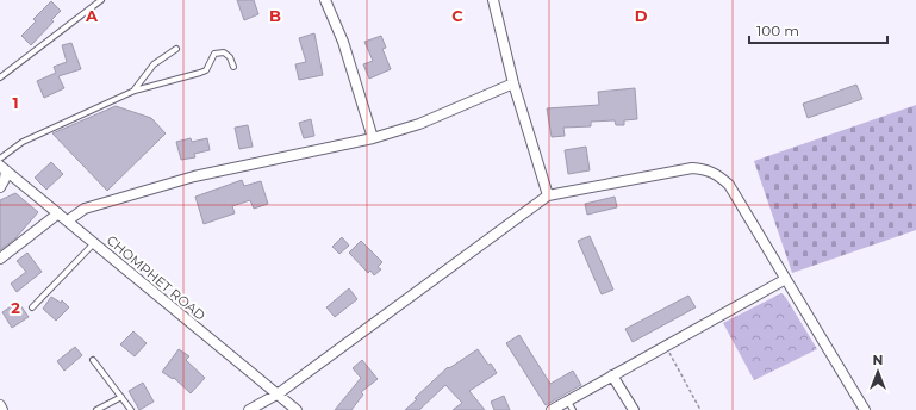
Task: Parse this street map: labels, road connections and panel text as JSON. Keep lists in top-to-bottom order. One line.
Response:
{"streets":{"street":["CHOMPHET ROAD"]},"scale_bar":"100 m","north":"top","grid":{"columns":["A","B","C","D"],"rows":["1","2"]}}
